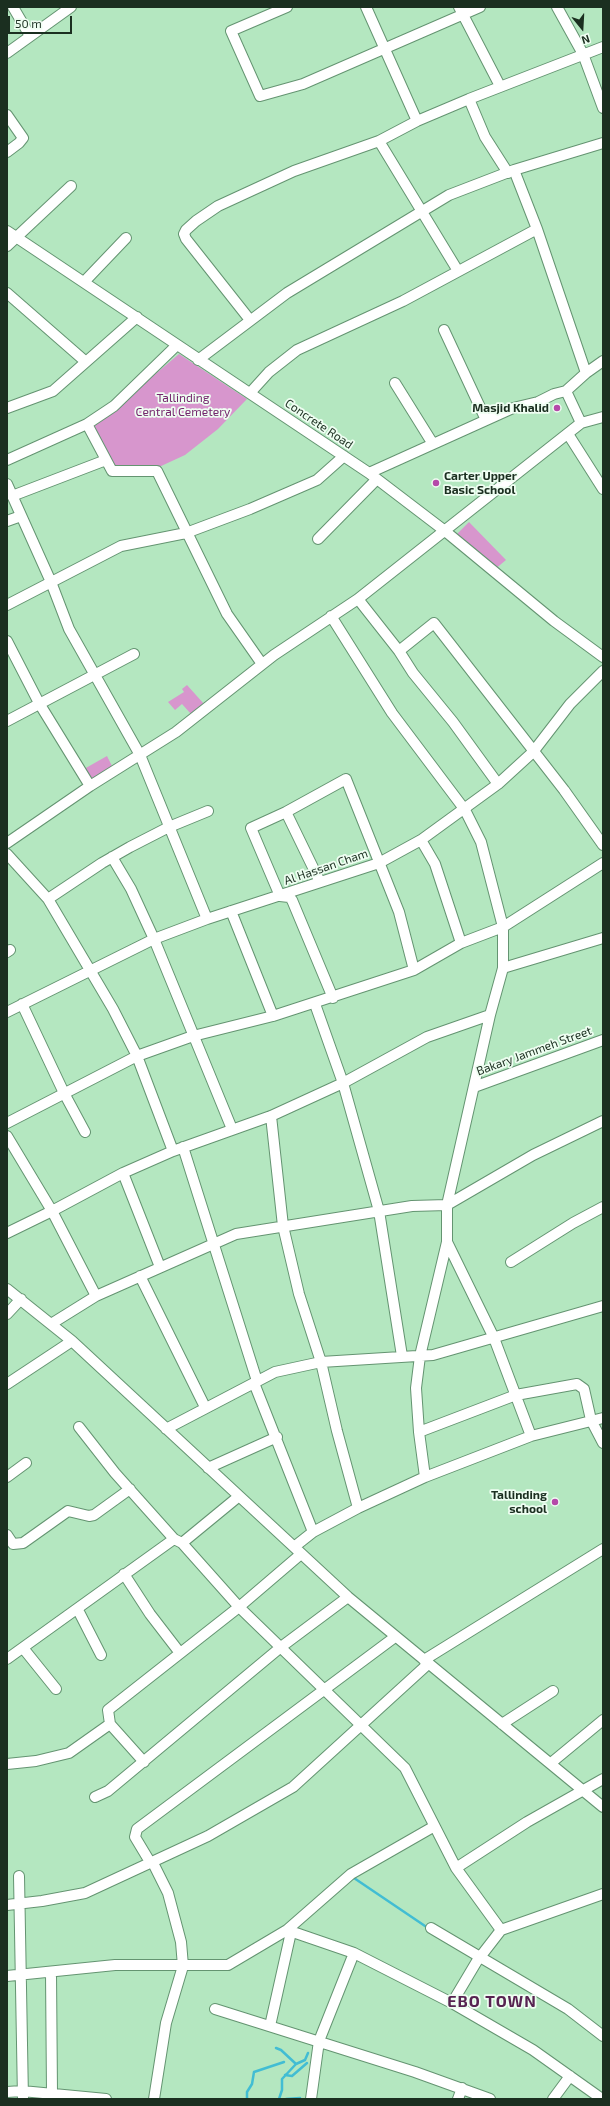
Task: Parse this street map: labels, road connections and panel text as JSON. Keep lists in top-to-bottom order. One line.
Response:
{"streets":{"street":["Concrete Road","Al Hassan Cham","Bakary Jammeh Street"]},"districts":["EBO TOWN"],"parks":["Tallinding Central Cemetery"],"places":["Masjid Khalid","Carter Upper Basic School","Tallinding school"],"scale_bar":"50 m","north":"bottom"}
